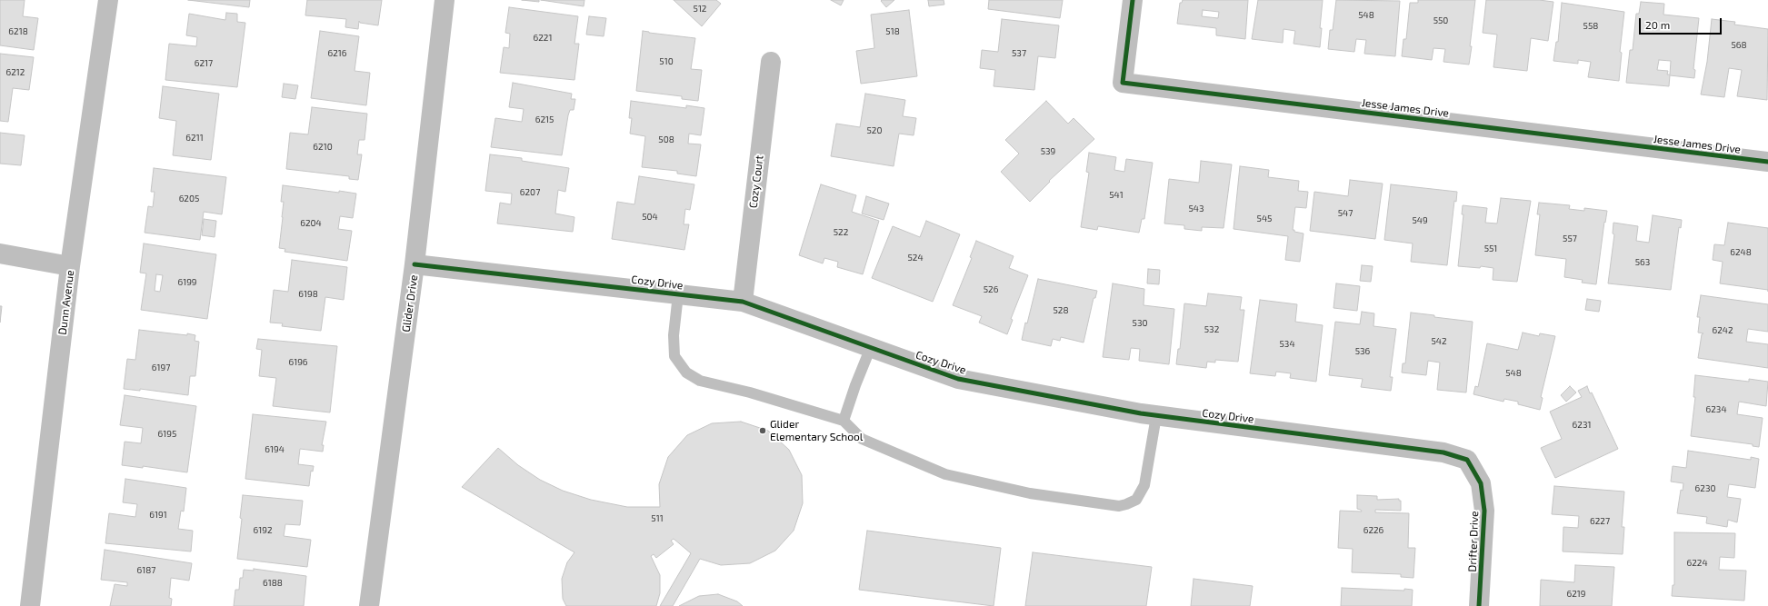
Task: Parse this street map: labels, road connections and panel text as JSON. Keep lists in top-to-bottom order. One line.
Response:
{"streets":{"street":["Jesse James Drive","Cozy Court","Cozy Drive","Dunn Avenue","Glider Drive","Drifter Drive"]},"crossings":[["Cozy Court","Cozy Drive"],["Cozy Drive","Glider Drive"],["Cozy Drive","Drifter Drive"]],"places":["Glider Elementary School"],"house_numbers":["512","548","550","558","6218","518","6221","568","6216","537","510","6217","6212","6215","520","6211","508","6210","539","6207","541","6205","543","547","504","545","549","6204","522","557","551","6248","524","563","6199","526","6198","528","530","532","6242","542","534","536","6196","6197","548","6234","6231","6195","6194","6230","6191","511","6227","6192","6226","6224","6187","6188","6219"],"scale_bar":"20 m"}
